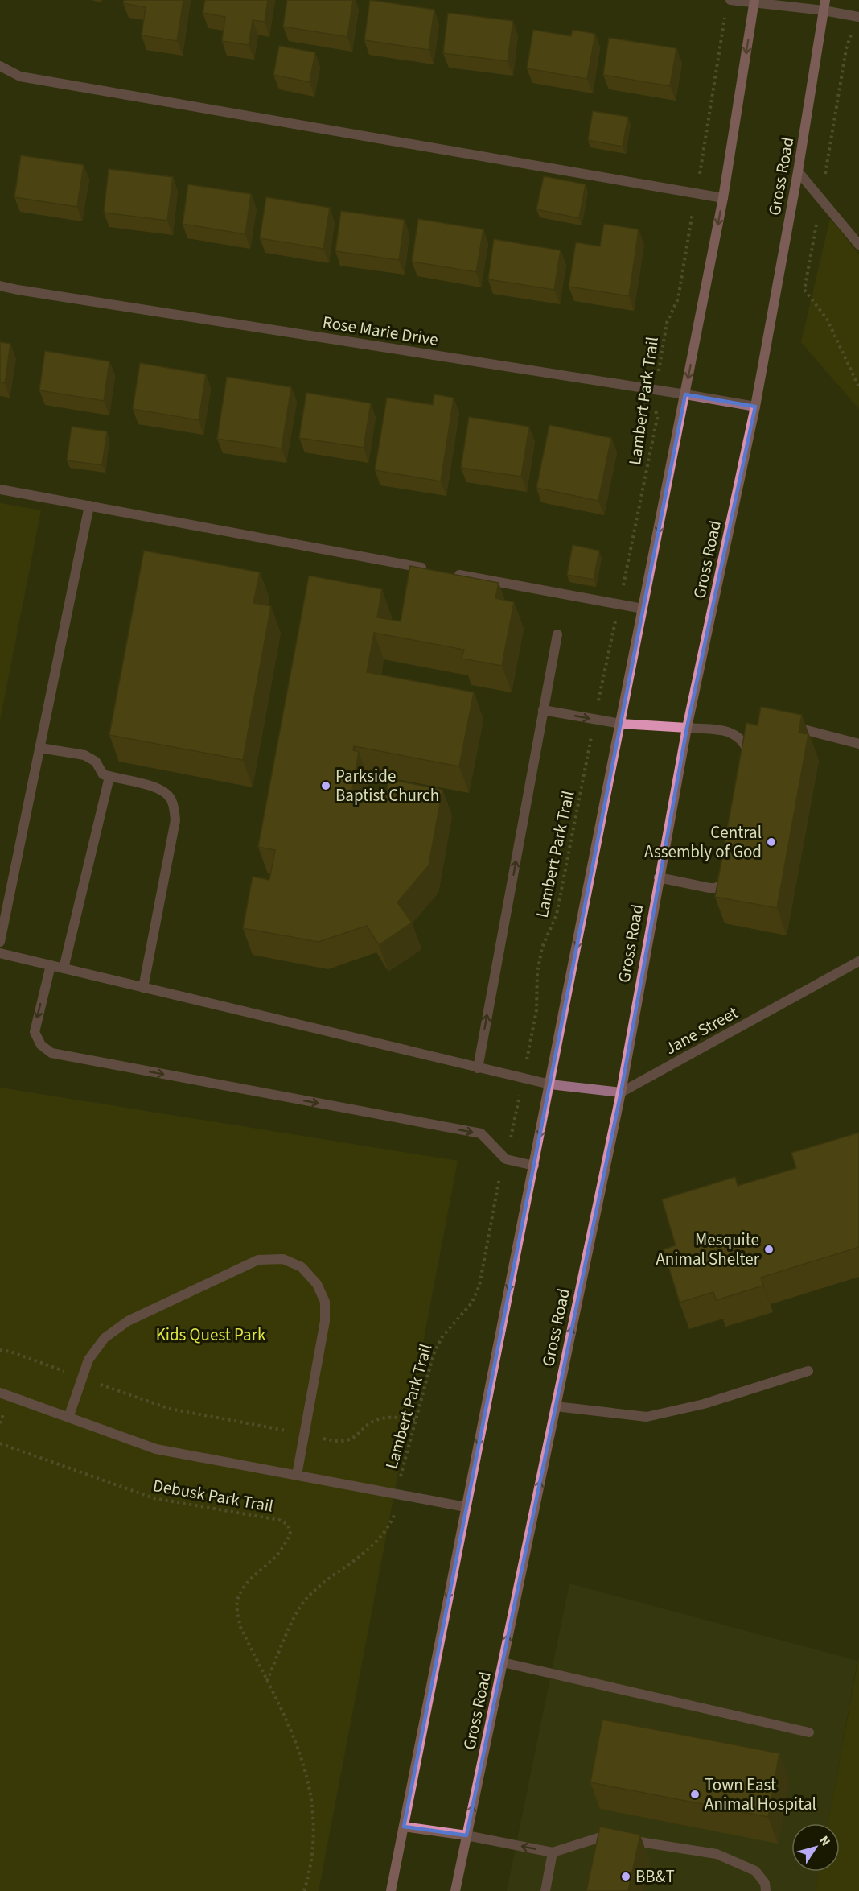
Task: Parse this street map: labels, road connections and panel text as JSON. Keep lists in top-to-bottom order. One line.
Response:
{"streets":{"main road":["Gross Road"],"street":["Rose Marie Drive","Jane Street"],"path":["Lambert Park Trail","Debusk Park Trail"]},"crossings":[["Gross Road","Rose Marie Drive"],["Gross Road","Jane Street"],["Rose Marie Drive","Lambert Park Trail"],["Lambert Park Trail","Debusk Park Trail"]],"parks":["Kids Quest Park"],"places":["Parkside Baptist Church","Central Assembly of God","Mesquite Animal Shelter","Town East Animal Hospital","BB&T"],"north":"top right"}
